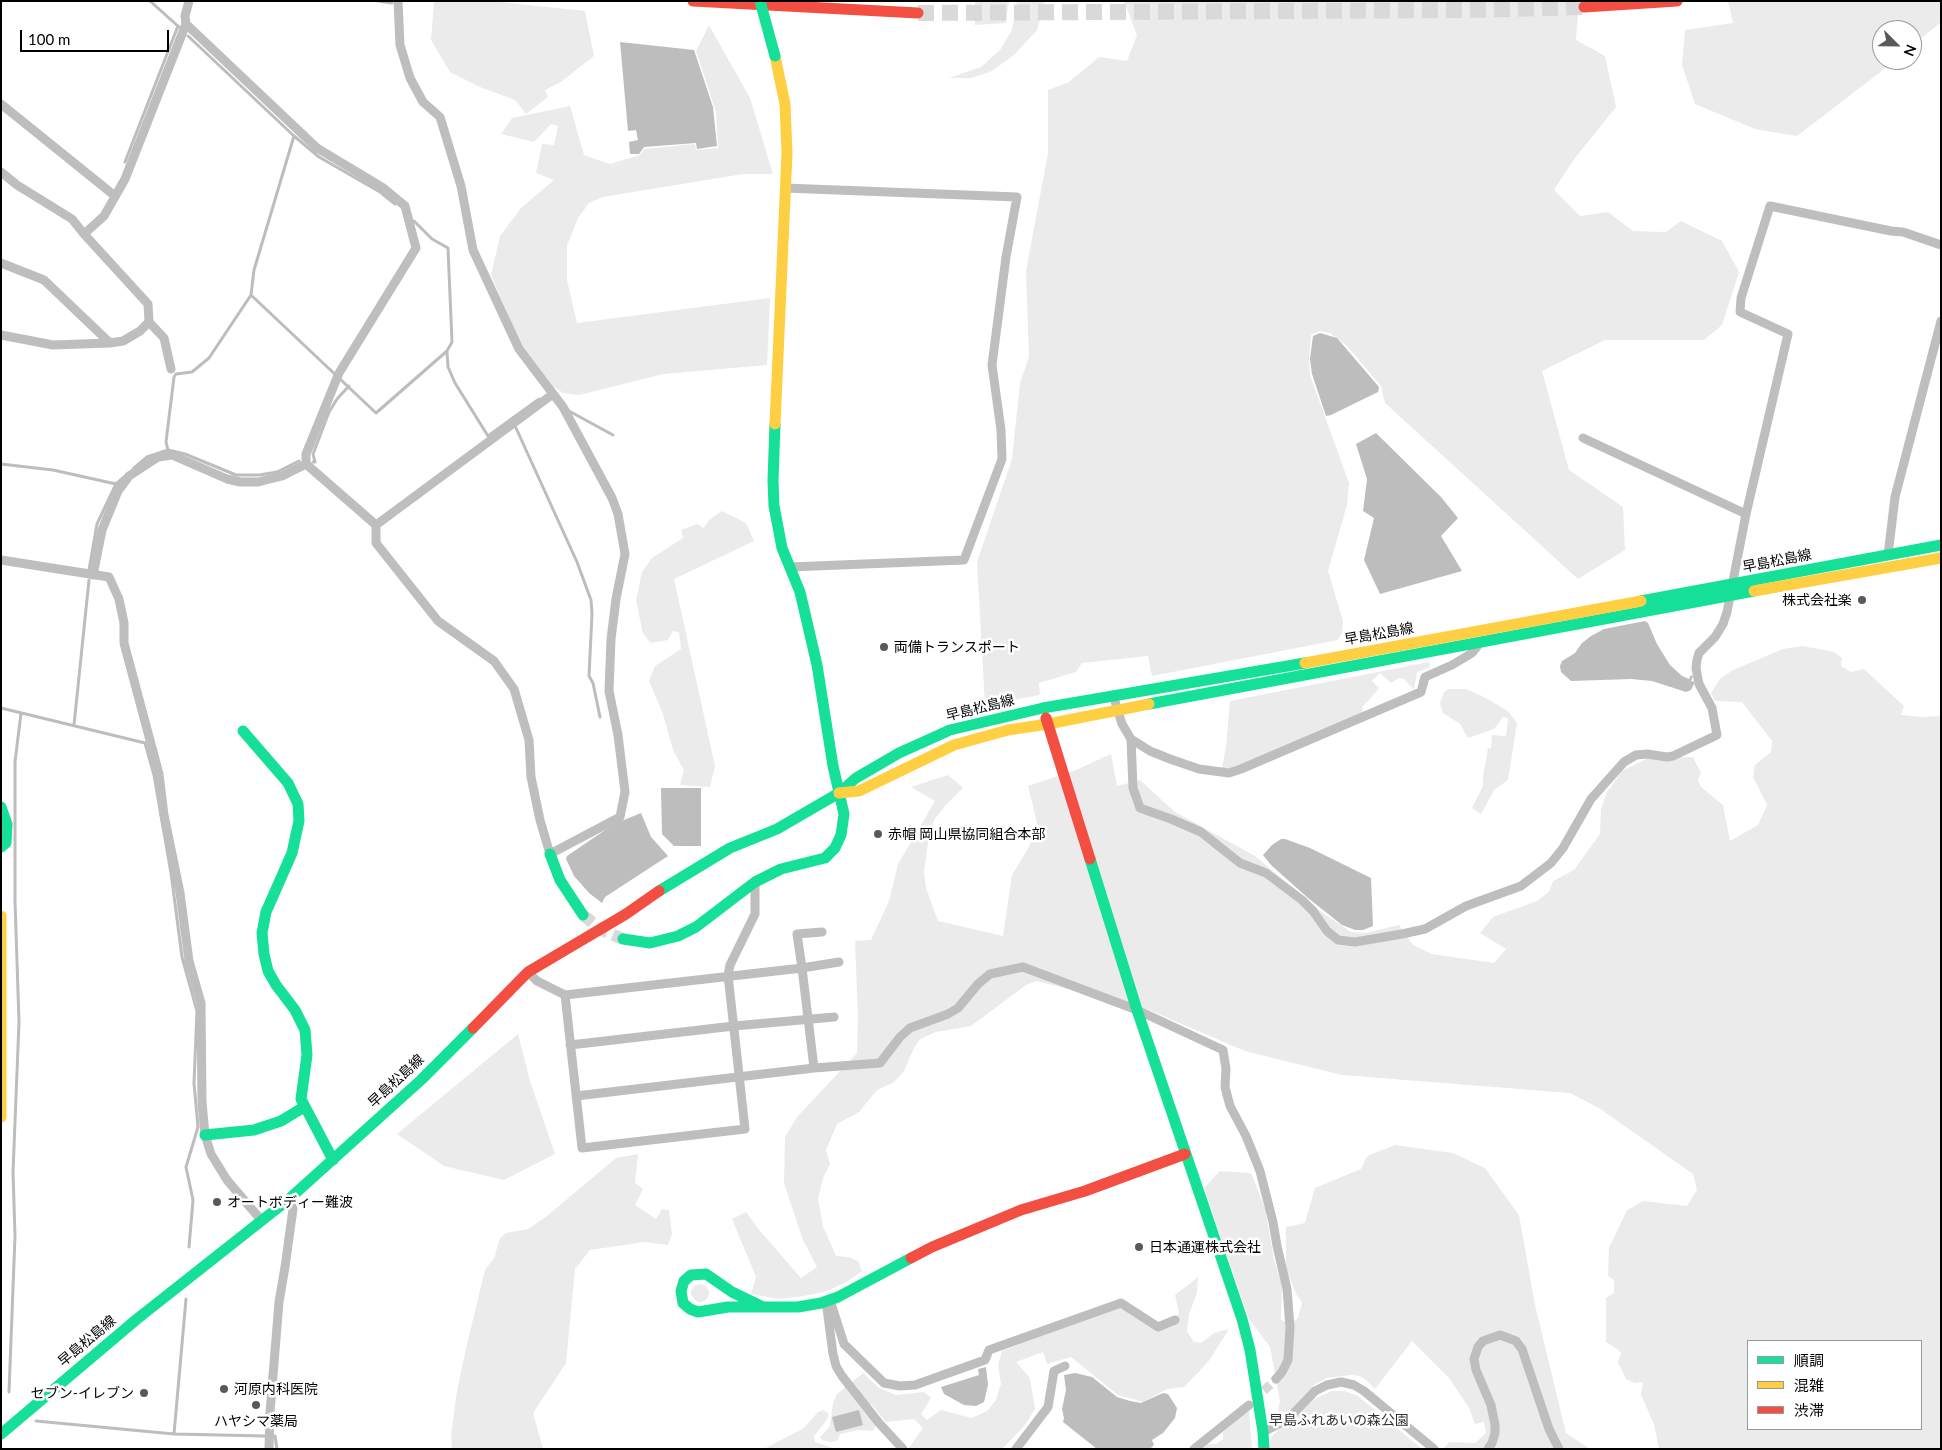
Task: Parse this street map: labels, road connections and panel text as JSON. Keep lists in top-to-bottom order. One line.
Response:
{"streets":{"main road":["早島松島線"]},"parks":["早島ふれあいの森公園"],"places":["株式会社楽","両備トランスポート","赤帽 岡山県協同組合本部","オートボディー難波","日本通運株式会社","河原内科医院","セブン-イレブン","ハヤシマ薬局"],"legend":["順調","混雑","渋滞"],"scale_bar":"100 m","north":"bottom right"}
